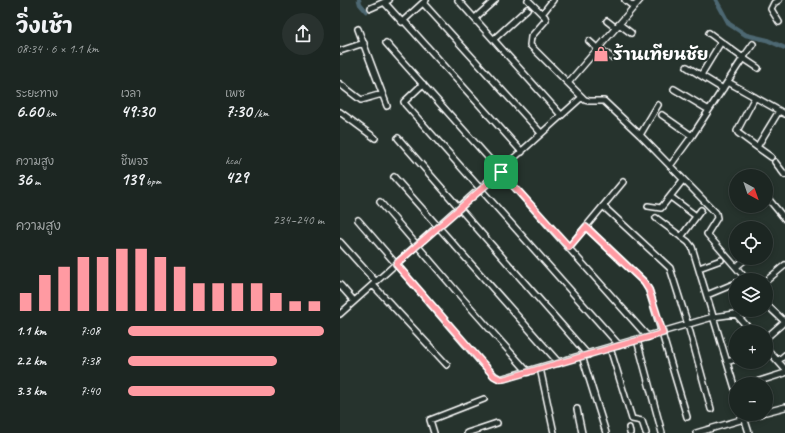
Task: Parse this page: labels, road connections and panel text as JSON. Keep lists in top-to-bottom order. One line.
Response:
{"places":{"shop":["ร้านเทียนชัย"]},"north":"bottom right","page":{"heading":["วิ่งเช้า","08:34 · 6 × 1.1 km"],"stats":[["ระยะทาง","6.60 km"],["เวลา","49:30"],["เพซ","7:30 /km"],["ความสูง","36 m"],["ชีพจร","139 bpm"],["kcal","429"]],"map_buttons":["+","−"],"chart":["ความสูง","234–240 m"],"list":[{"name":"1.1 km","note":"7:08"},{"name":"2.2 km","note":"7:38"},{"name":"3.3 km","note":"7:40"}]}}
